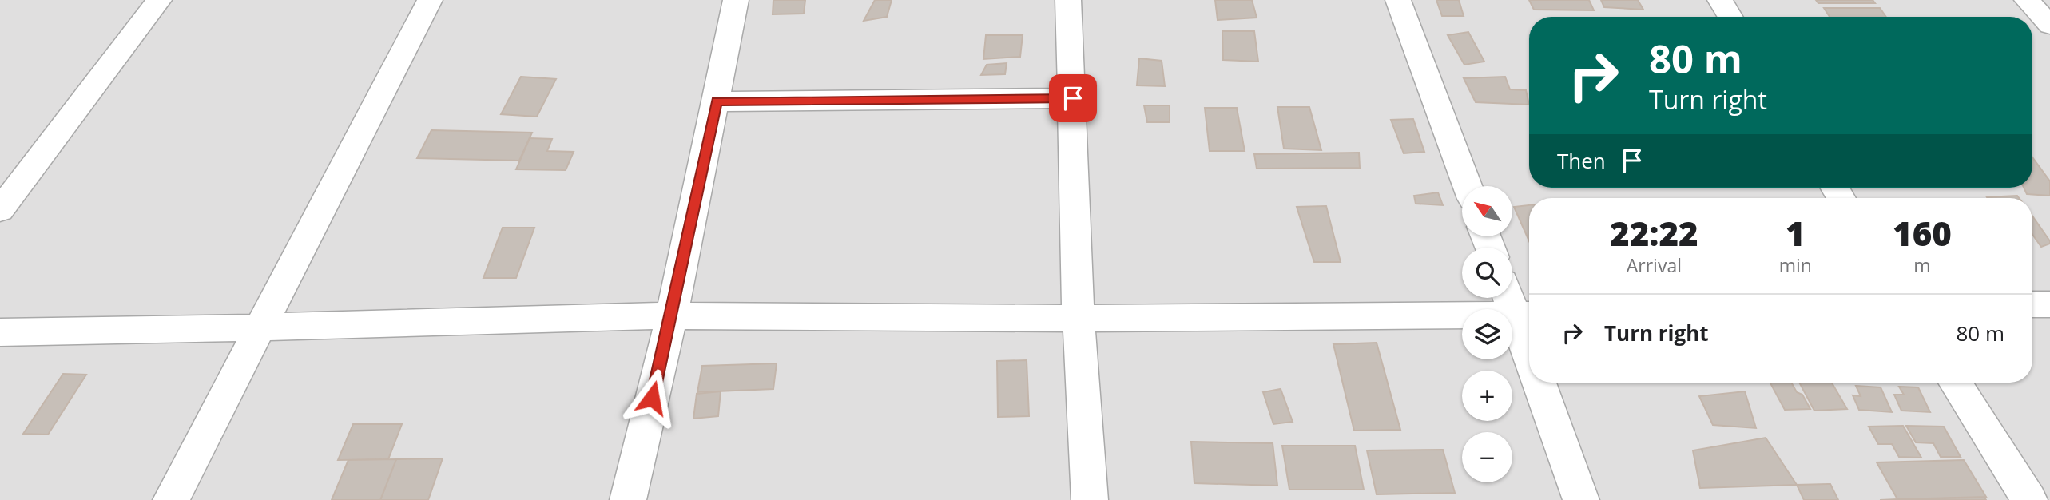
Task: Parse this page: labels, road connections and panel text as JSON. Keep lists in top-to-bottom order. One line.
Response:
{"north":"top left","page":{"turn":["80 m","Turn right"],"then":"Then","map_buttons":["+","−"],"eta":["22:22","Arrival","1","min","160","m"],"list":[{"name":"Turn right","value":"80 m"}]}}
